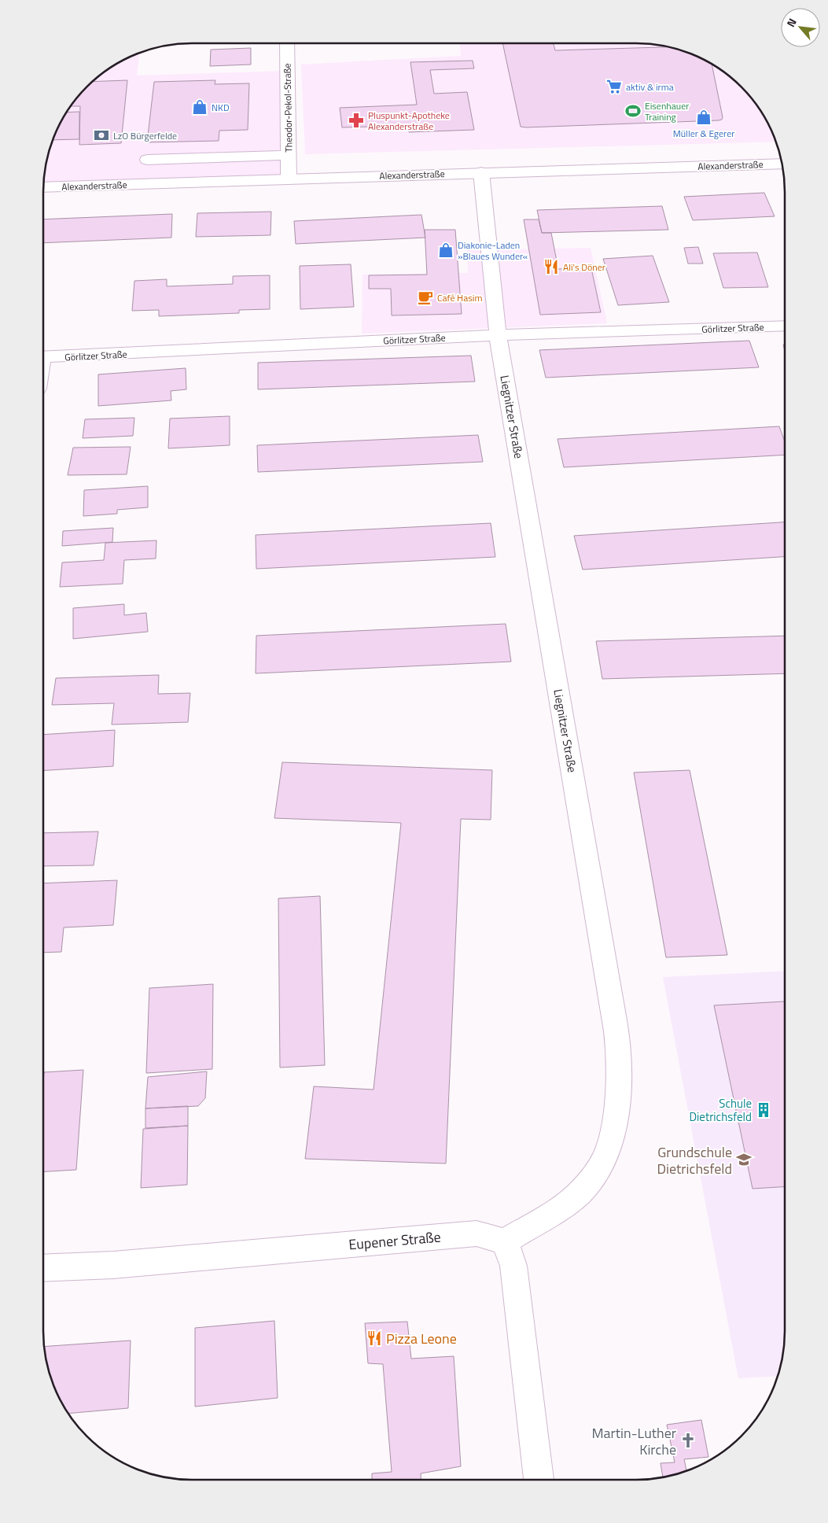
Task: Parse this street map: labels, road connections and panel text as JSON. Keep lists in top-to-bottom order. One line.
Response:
{"streets":{"street":["Theodor-Pekol-Straße","Alexanderstraße","Görlitzer Straße","Liegnitzer Straße","Eupener Straße"]},"crossings":[["Theodor-Pekol-Straße","Alexanderstraße"],["Alexanderstraße","Liegnitzer Straße"],["Görlitzer Straße","Liegnitzer Straße"],["Liegnitzer Straße","Eupener Straße"]],"places":{"supermarket":["aktiv & irma"],"shop":["NKD","Müller & Egerer","Diakonie-Laden »Blaues Wunder«"],"sports":["Eisenhauer Training"],"pharmacy":["Pluspunkt-Apotheke Alexanderstraße"],"bank":["LzO Bürgerfelde"],"restaurant":["Ali's Döner","Pizza Leone"],"cafe":["Café Hasim"],"building":["Schule Dietrichsfeld"],"school or university":["Grundschule Dietrichsfeld"],"church":["Martin-Luther Kirche"]},"north":"top left"}
